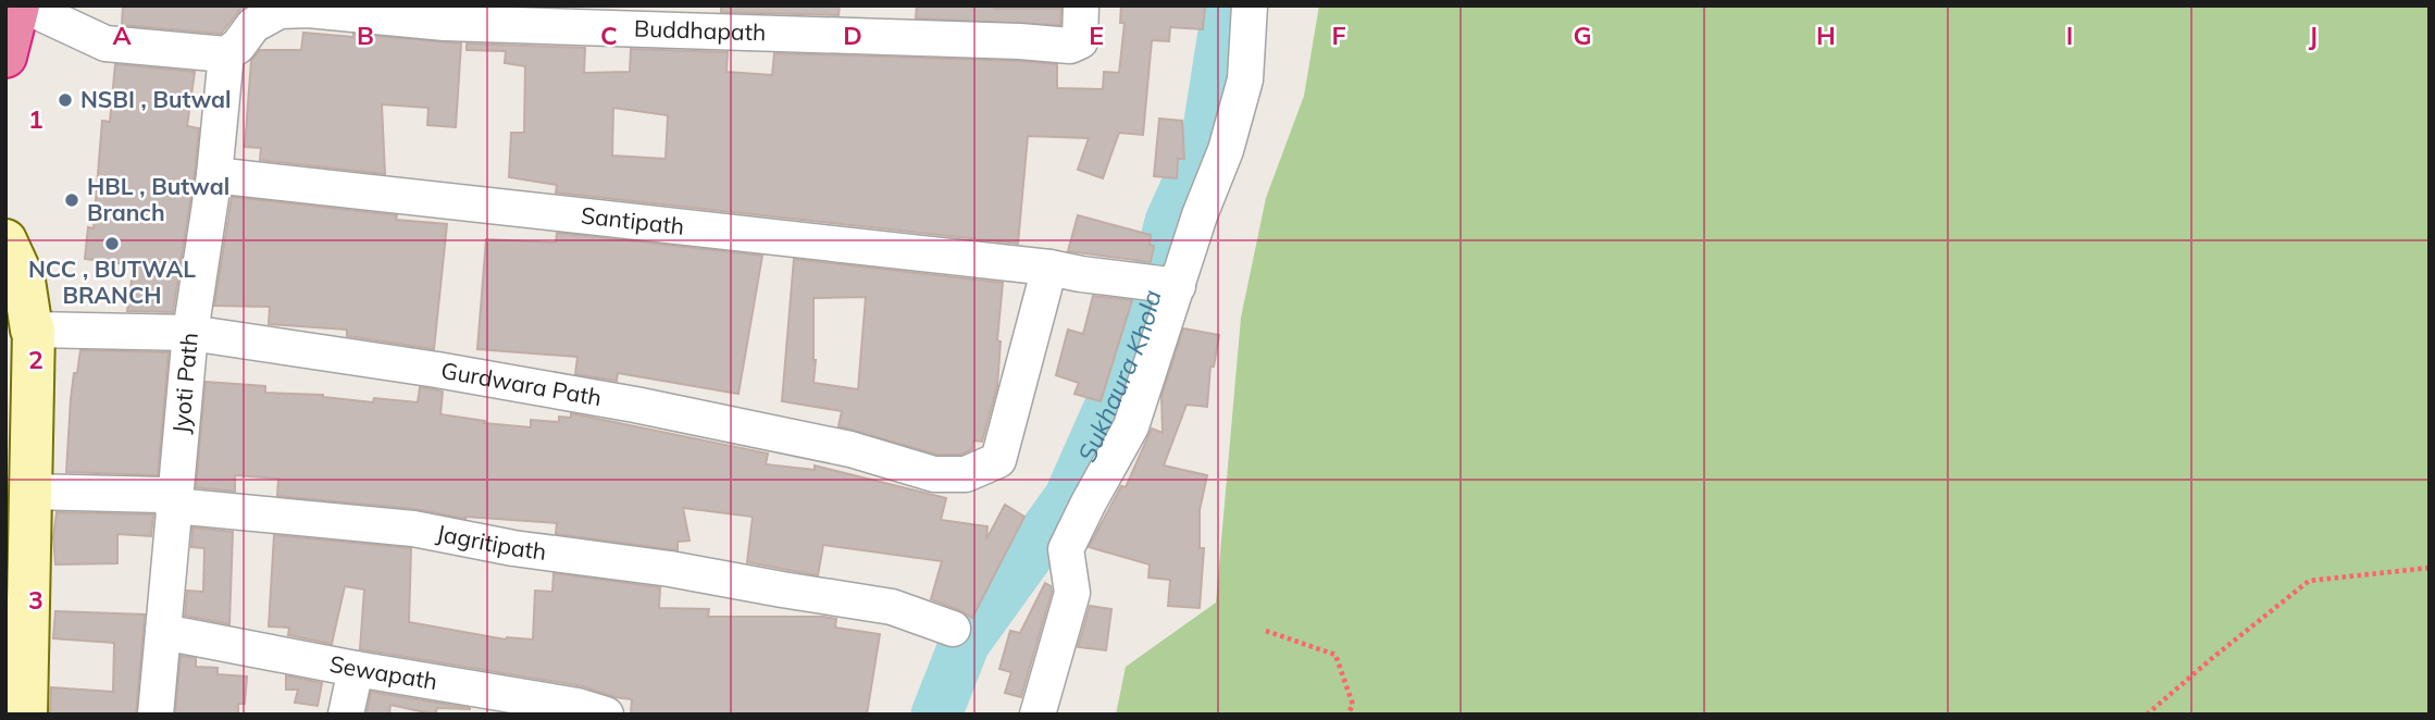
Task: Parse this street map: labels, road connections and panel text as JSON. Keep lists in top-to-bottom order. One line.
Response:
{"streets":{"street":["Buddhapath","Santipath","Jyoti Path","Gurdwara Path","Jagritipath","Sewapath"]},"crossings":[["Buddhapath","Jyoti Path"],["Santipath","Jyoti Path"],["Santipath","Gurdwara Path"],["Jyoti Path","Gurdwara Path"],["Jyoti Path","Jagritipath"],["Jyoti Path","Sewapath"]],"water":["Sukhaura Khola"],"places":["NSBI , Butwal","HBL , Butwal Branch","NCC , BUTWAL BRANCH"],"grid":{"columns":["A","B","C","D","E","F","G","H","I","J"],"rows":["1","2","3"]}}
